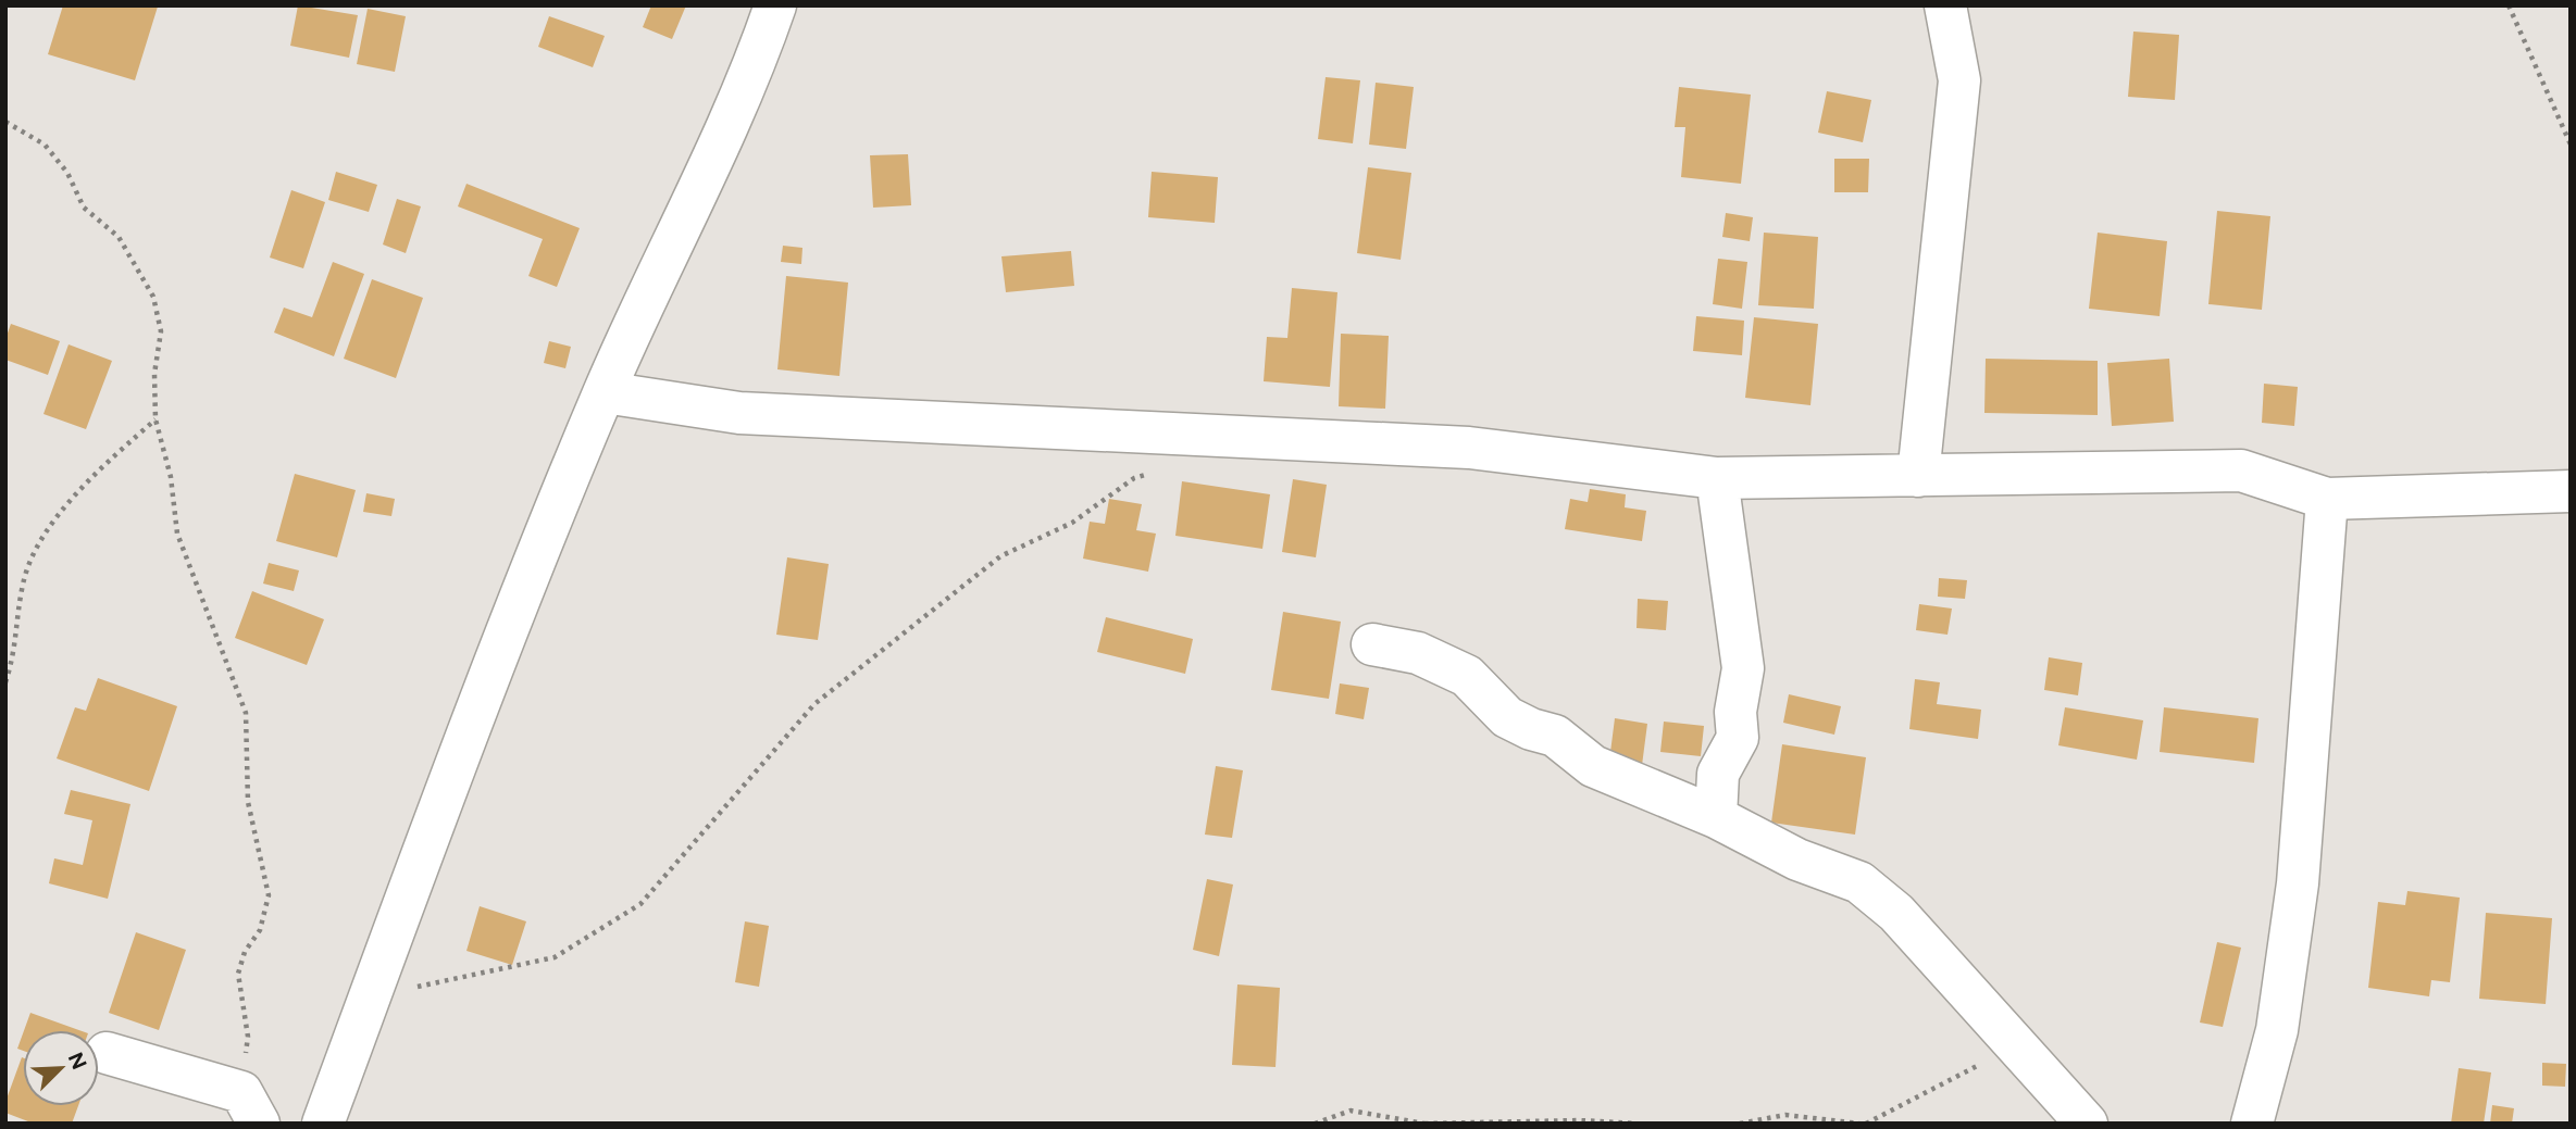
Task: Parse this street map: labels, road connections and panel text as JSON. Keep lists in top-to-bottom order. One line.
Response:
{"north":"top right"}
